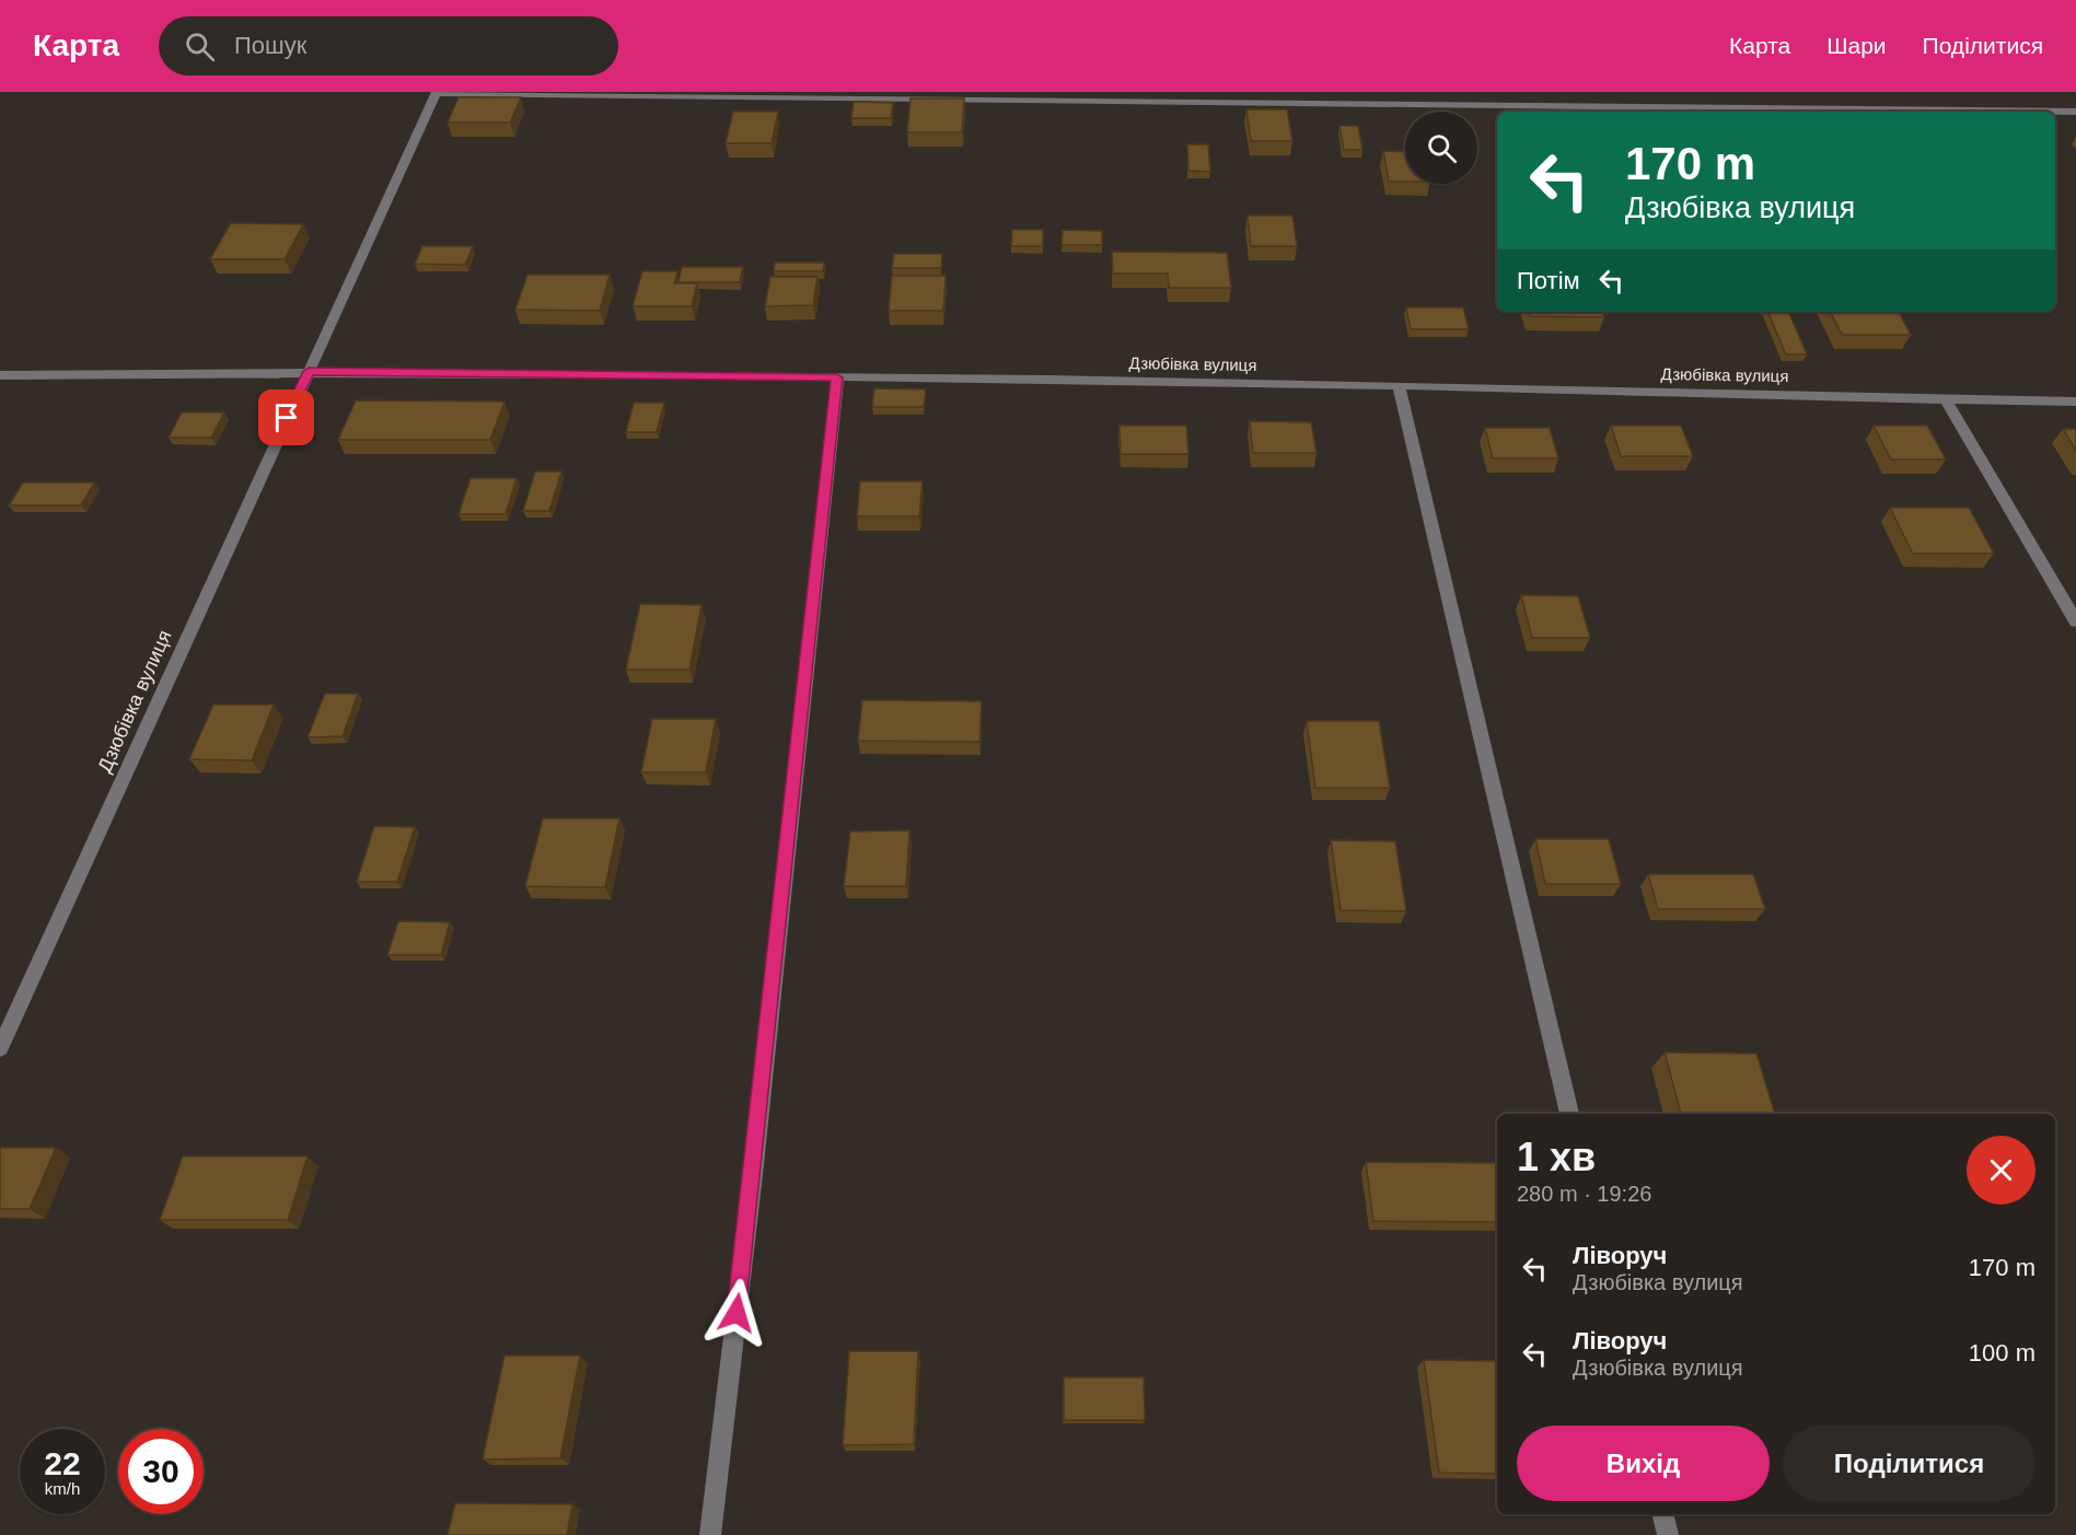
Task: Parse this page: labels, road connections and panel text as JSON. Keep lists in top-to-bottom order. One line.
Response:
{"streets":{"street":["Дзюбівка вулиця"]},"page":{"header":"Карта","search":"Пошук","nav":["Карта","Шари","Поділитися"],"turn":["170 m","Дзюбівка вулиця"],"then":"Потім","heading":["1 хв","280 m · 19:26"],"list":[{"name":"Ліворуч","note":"Дзюбівка вулиця","value":"170 m"},{"name":"Ліворуч","note":"Дзюбівка вулиця","value":"100 m"}],"buttons":["Вихід","Поділитися"],"speed":"22 km/h","limit":"30"}}
